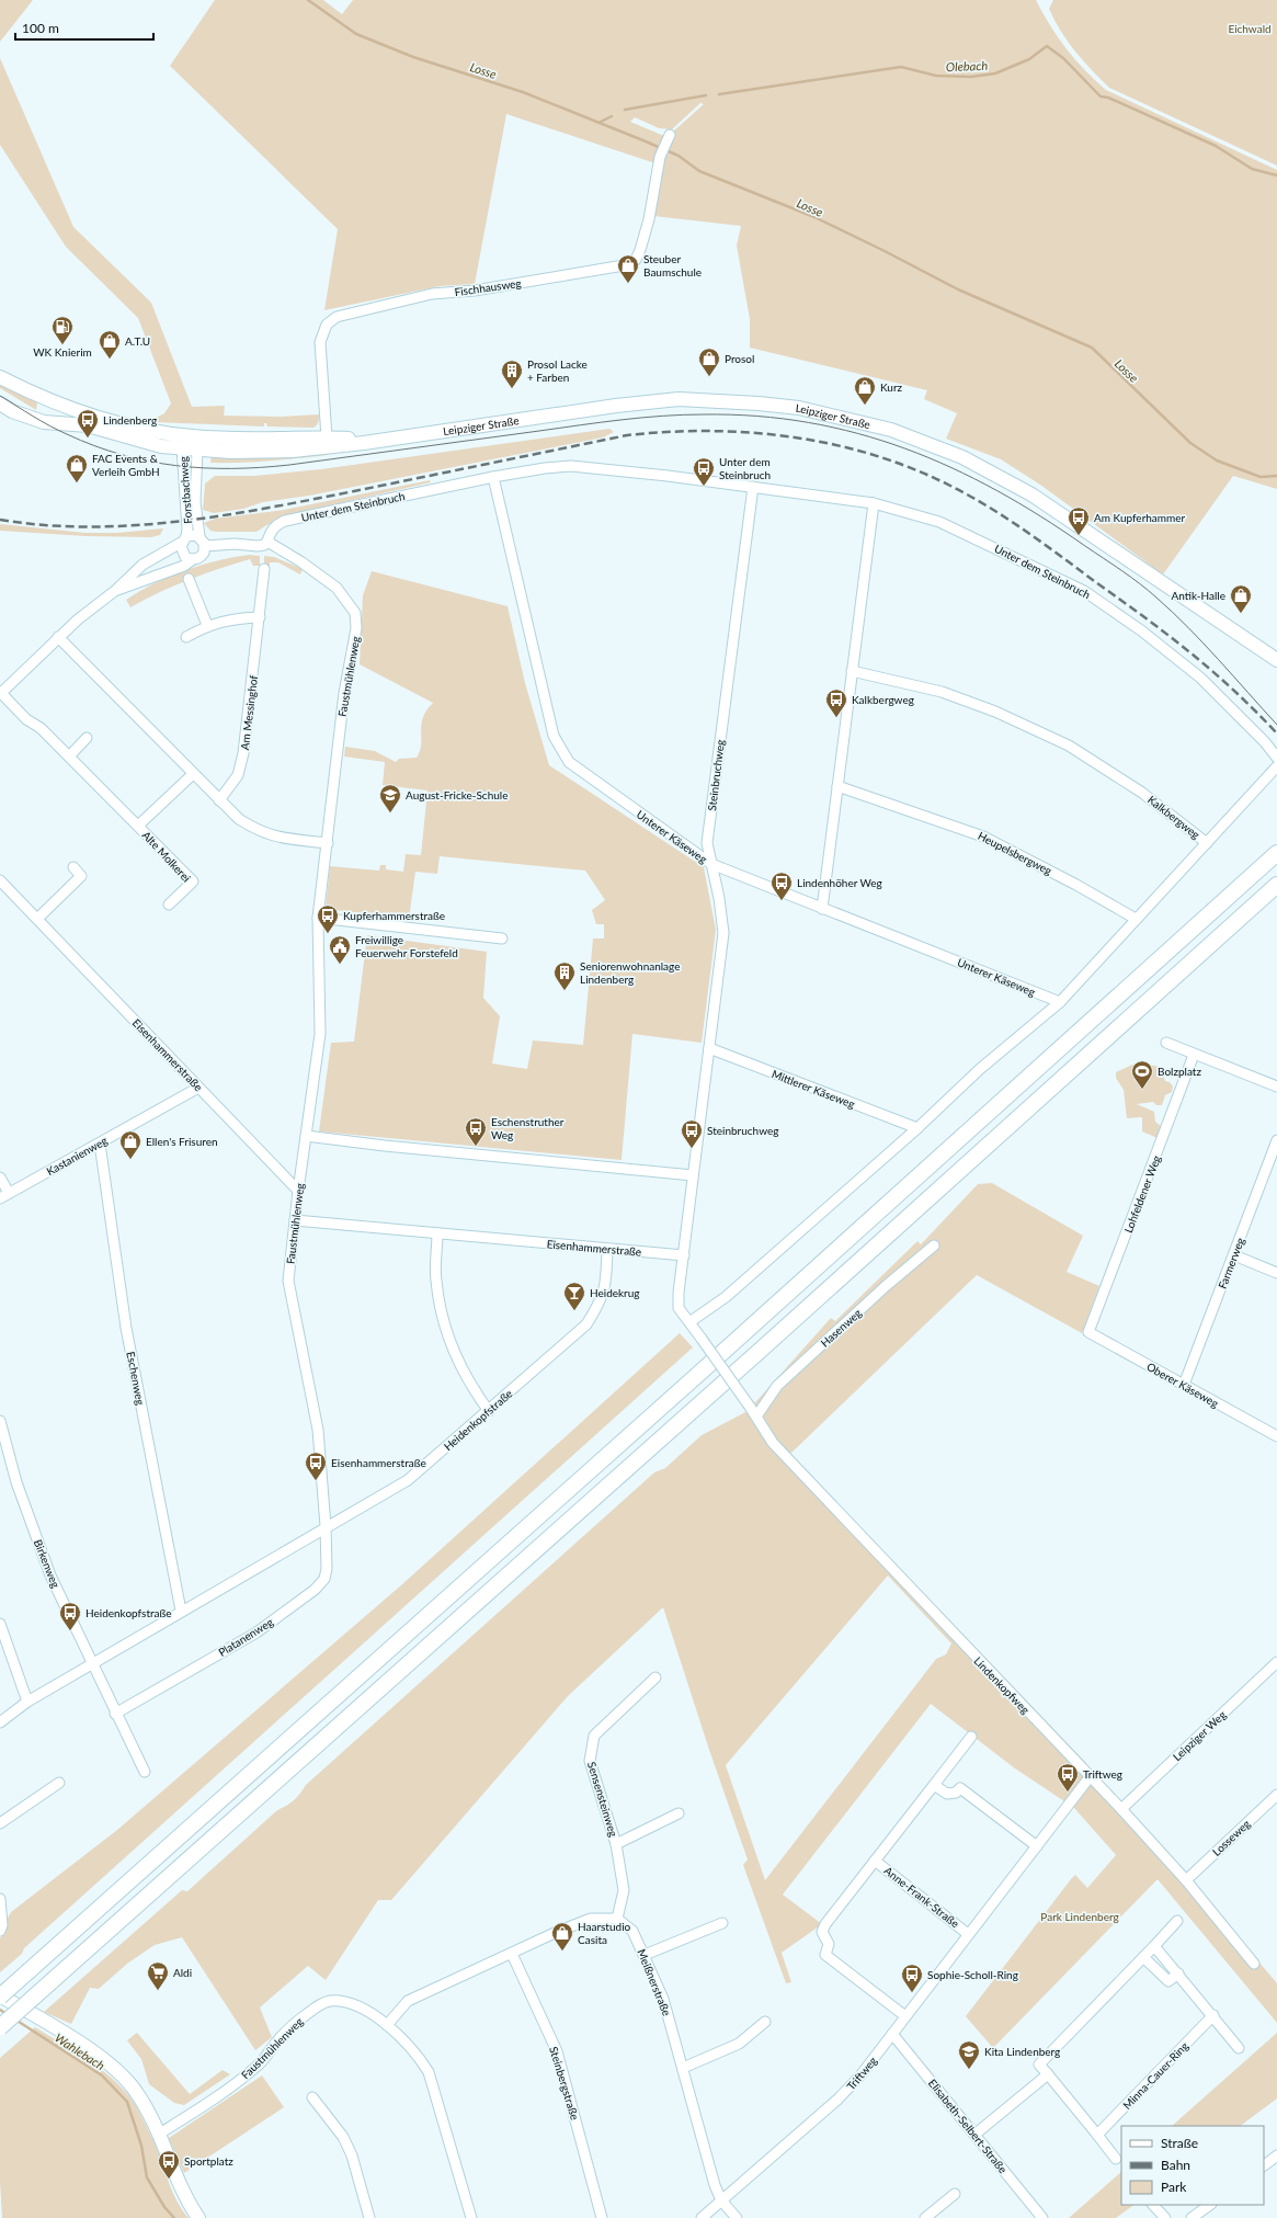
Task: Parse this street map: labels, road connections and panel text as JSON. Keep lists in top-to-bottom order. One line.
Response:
{"streets":{"main road":["Leipziger Straße"],"street":["Fischhausweg","Forstbachweg","Unter dem Steinbruch","Faustmühlenweg","Am Messinghof","Steinbruchweg","Kalkbergweg","Unterer Käseweg","Heupelsbergweg","Alte Molkerei","Eisenhammerstraße","Mittlerer Käseweg","Kastanienweg","Lohfeldener Weg","Farmerweg","Hasenweg","Eschenweg","Oberer Käseweg","Heidenkopfstraße","Birkenweg","Platanenweg","Lindenkopfweg","Leipziger Weg","Sensensteinweg","Losseweg","Anne-Frank-Straße","Meißnerstraße","Triftweg","Minna-Cauer-Ring","Steinbergstraße","Elisabeth-Selbert-Straße"]},"crossings":[["Fischhausweg","Leipziger Straße"],["Unter dem Steinbruch","Faustmühlenweg"],["Unter dem Steinbruch","Steinbruchweg"],["Unter dem Steinbruch","Unterer Käseweg"],["Faustmühlenweg","Eisenhammerstraße"],["Faustmühlenweg","Heidenkopfstraße"],["Faustmühlenweg","Platanenweg"],["Steinbruchweg","Unterer Käseweg"],["Steinbruchweg","Eisenhammerstraße"],["Steinbruchweg","Mittlerer Käseweg"],["Steinbruchweg","Lindenkopfweg"],["Eisenhammerstraße","Kastanienweg"],["Eisenhammerstraße","Heidenkopfstraße"],["Kastanienweg","Eschenweg"],["Lohfeldener Weg","Oberer Käseweg"],["Farmerweg","Oberer Käseweg"],["Hasenweg","Lindenkopfweg"],["Eschenweg","Heidenkopfstraße"],["Heidenkopfstraße","Birkenweg"],["Heidenkopfstraße","Platanenweg"],["Birkenweg","Platanenweg"],["Lindenkopfweg","Leipziger Weg"],["Lindenkopfweg","Losseweg"],["Lindenkopfweg","Triftweg"],["Sensensteinweg","Meißnerstraße"],["Anne-Frank-Straße","Triftweg"],["Meißnerstraße","Triftweg"],["Triftweg","Elisabeth-Selbert-Straße"]],"water":["Olebach","Losse","Wahlebach"],"parks":["Eichwald","Park Lindenberg"],"places":{"shop":["Steuber Baumschule","A.T.U","Prosol","Kurz","FAC Events & Verleih GmbH","Antik-Halle","Ellen's Frisuren","Haarstudio Casita"],"fuel station":["WK Knierim"],"building":["Prosol Lacke + Farben","Seniorenwohnanlage Lindenberg"],"bus stop":["Lindenberg","Unter dem Steinbruch","Am Kupferhammer","Kalkbergweg","Lindenhöher Weg","Kupferhammerstraße","Eschenstruther Weg","Steinbruchweg","Eisenhammerstraße","Heidenkopfstraße","Triftweg","Sophie-Scholl-Ring","Sportplatz"],"school or university":["August-Fricke-Schule","Kita Lindenberg"],"public building":["Freiwillige Feuerwehr Forstefeld"],"sports":["Bolzplatz"],"bar":["Heidekrug"],"supermarket":["Aldi"]},"legend":["Straße","Bahn","Park"],"scale_bar":"100 m"}
